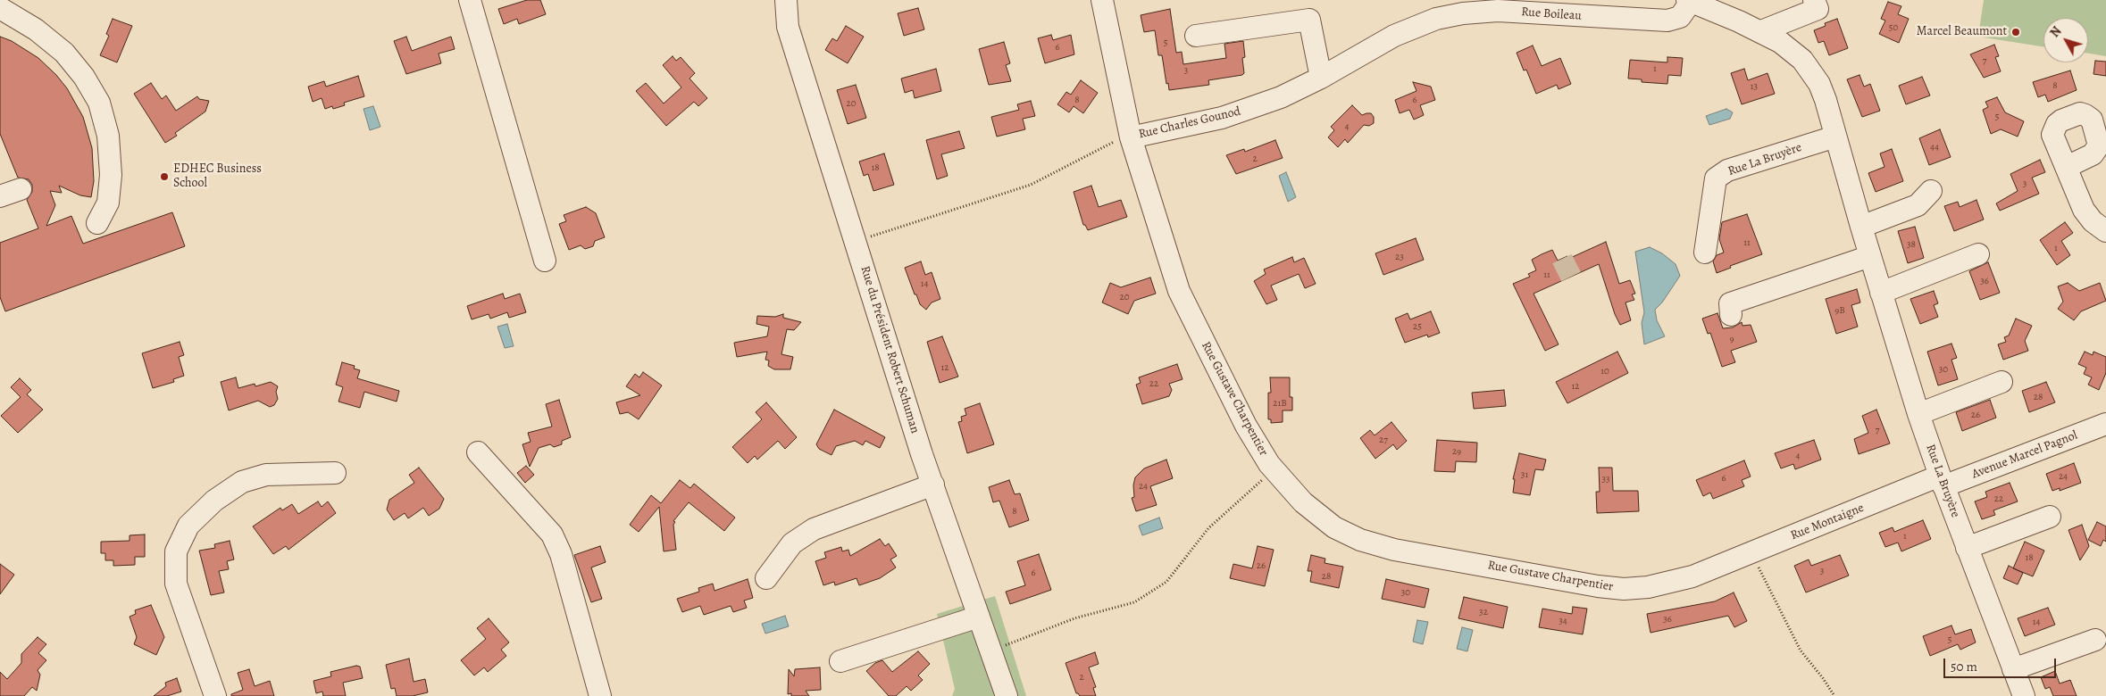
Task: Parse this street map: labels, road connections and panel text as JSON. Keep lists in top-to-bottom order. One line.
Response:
{"streets":{"street":["Rue Boileau","Rue Charles Gounod","Rue La Bruyère","Rue du Président Robert Schuman","Rue Gustave Charpentier","Avenue Marcel Pagnol","Rue Montaigne"]},"crossings":[["Rue Boileau","Rue Charles Gounod"],["Rue Boileau","Rue La Bruyère"],["Rue Charles Gounod","Rue Gustave Charpentier"],["Rue La Bruyère","Avenue Marcel Pagnol"],["Rue La Bruyère","Rue Montaigne"],["Rue Gustave Charpentier","Rue Montaigne"],["Avenue Marcel Pagnol","Rue Montaigne"]],"places":["Marcel Beaumont","EDHEC Business School"],"house_numbers":["50","5","6","7","1","3","8","13","8","6","20","5","4","44","2","18","3","11","38","1","23","11","36","14","20","9B","25","9","12","30","10","22","12","28","21B","26","7","27","29","4","31","24","6","33","24","22","8","1","18","26","3","6","28","30","32","36","34","14","5","2"],"scale_bar":"50 m","north":"top left"}
